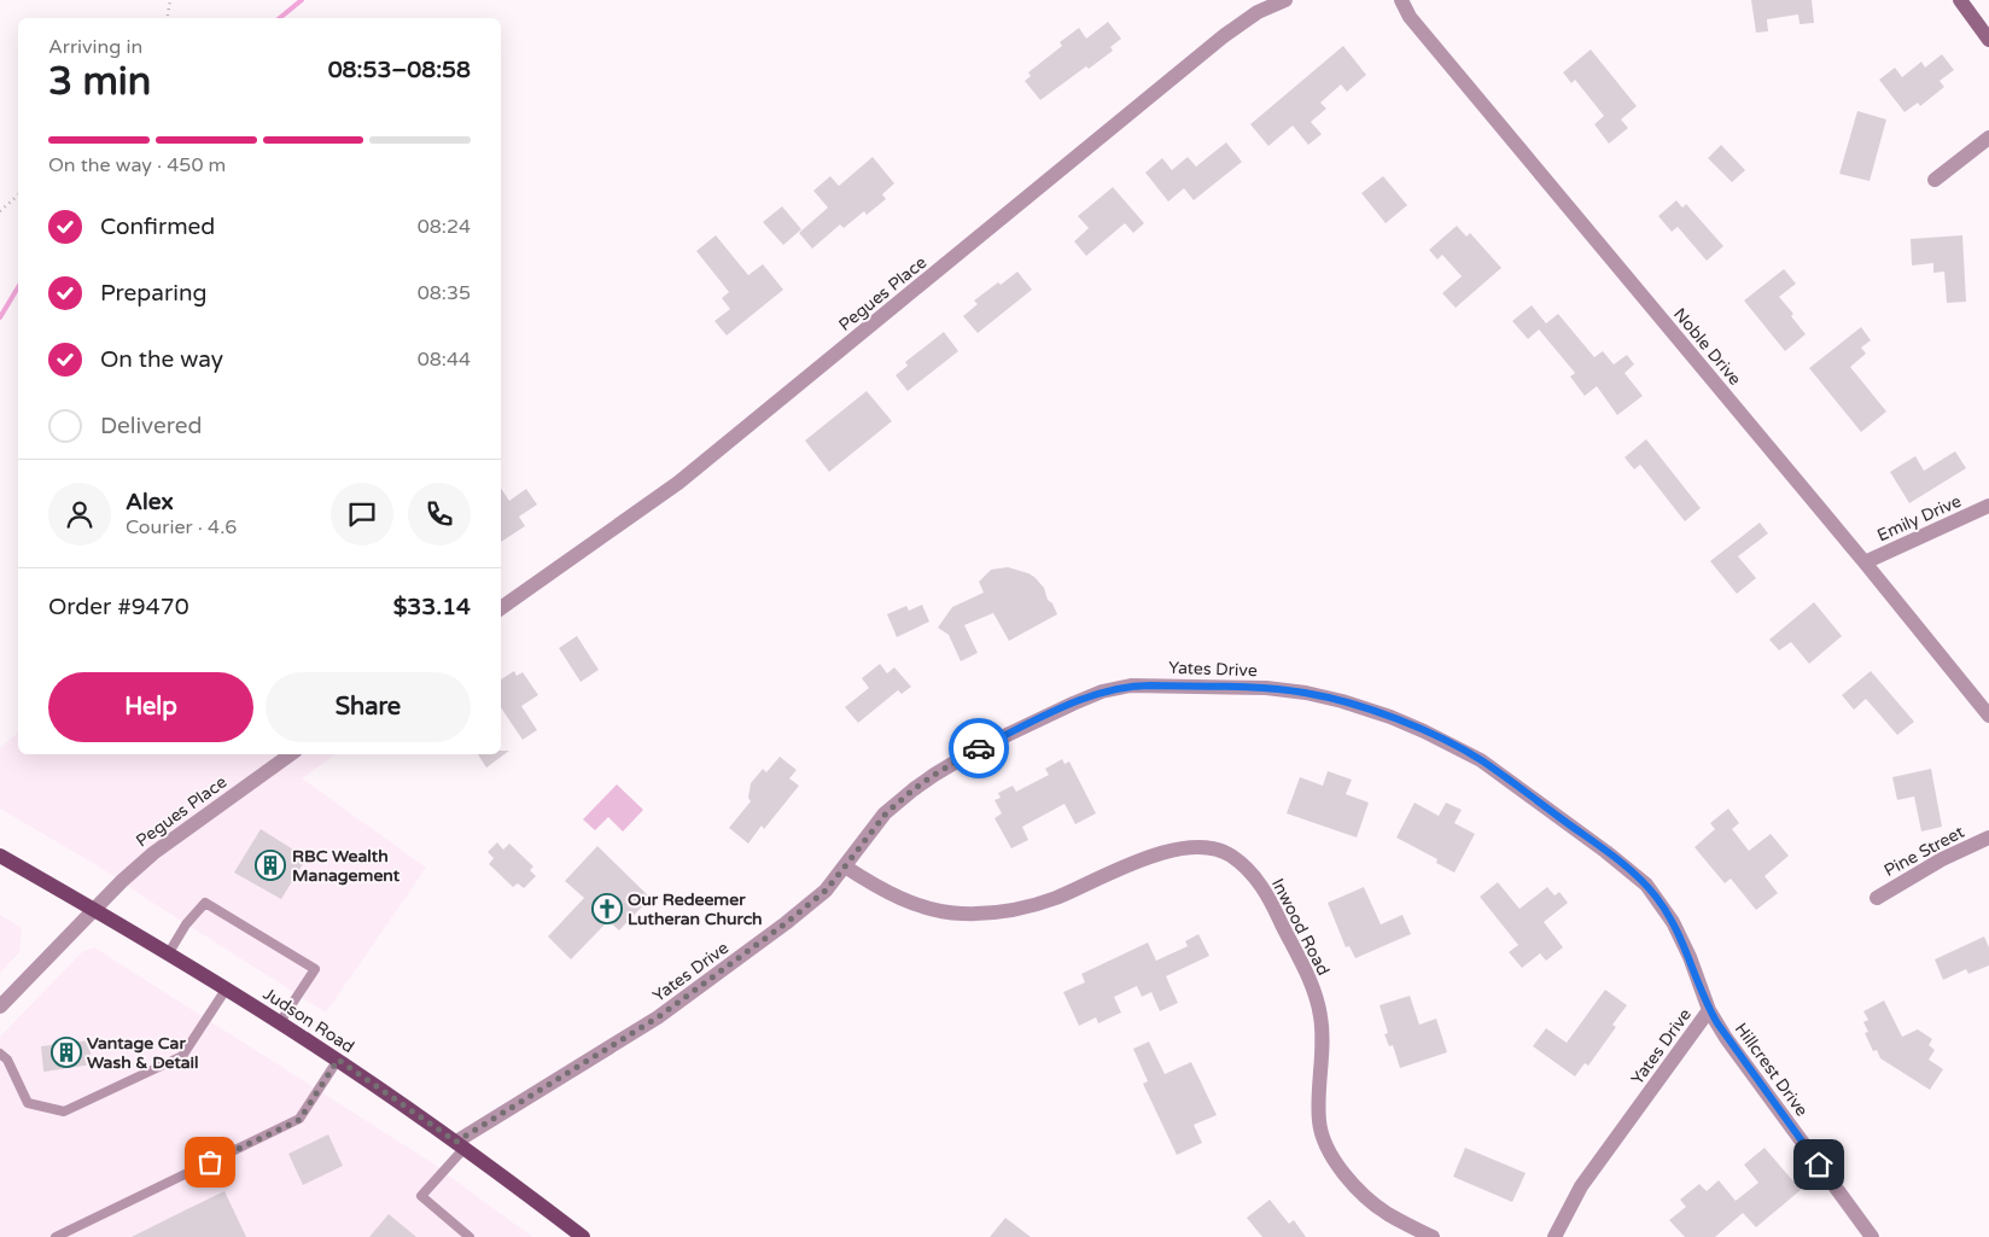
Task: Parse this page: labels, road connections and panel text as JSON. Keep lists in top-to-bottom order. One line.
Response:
{"streets":{"main road":["Judson Road"],"street":["Pegues Place","Noble Drive","Emily Drive","Yates Drive","Pine Street","Inwood Road","Hillcrest Drive"]},"crossings":[["Pegues Place","Judson Road"],["Noble Drive","Emily Drive"],["Yates Drive","Inwood Road"],["Yates Drive","Judson Road"],["Yates Drive","Hillcrest Drive"]],"places":{"building":["RBC Wealth Management","Vantage Car Wash & Detail"],"church":["Our Redeemer Lutheran Church"]},"page":{"heading":["3 min","Arriving in","08:53–08:58"],"panel":["Alex","Courier · 4.6","Order #9470","$33.14"],"bar":"On the way · 450 m","list":[["Confirmed","08:24"],["Preparing","08:35"],["On the way","08:44"],"Delivered"],"buttons":["Help","Share"]}}
